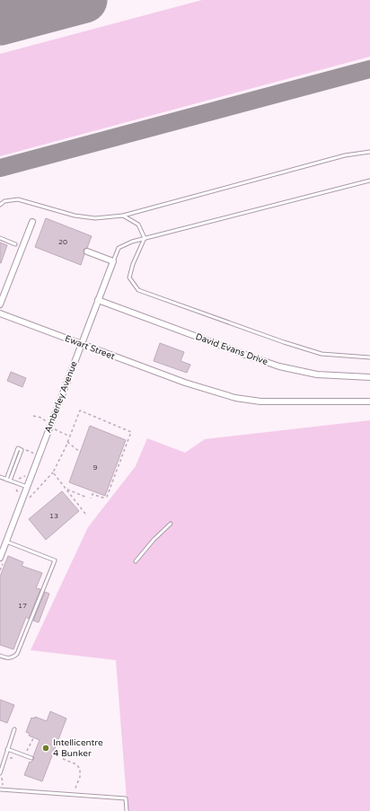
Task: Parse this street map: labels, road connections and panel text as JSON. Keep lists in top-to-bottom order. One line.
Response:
{"streets":{"street":["Ewart Street","David Evans Drive","Amberley Avenue"]},"crossings":[["Ewart Street","Amberley Avenue"],["David Evans Drive","Amberley Avenue"]],"places":["Intellicentre 4 Bunker"],"house_numbers":["20","9","13","17"]}
